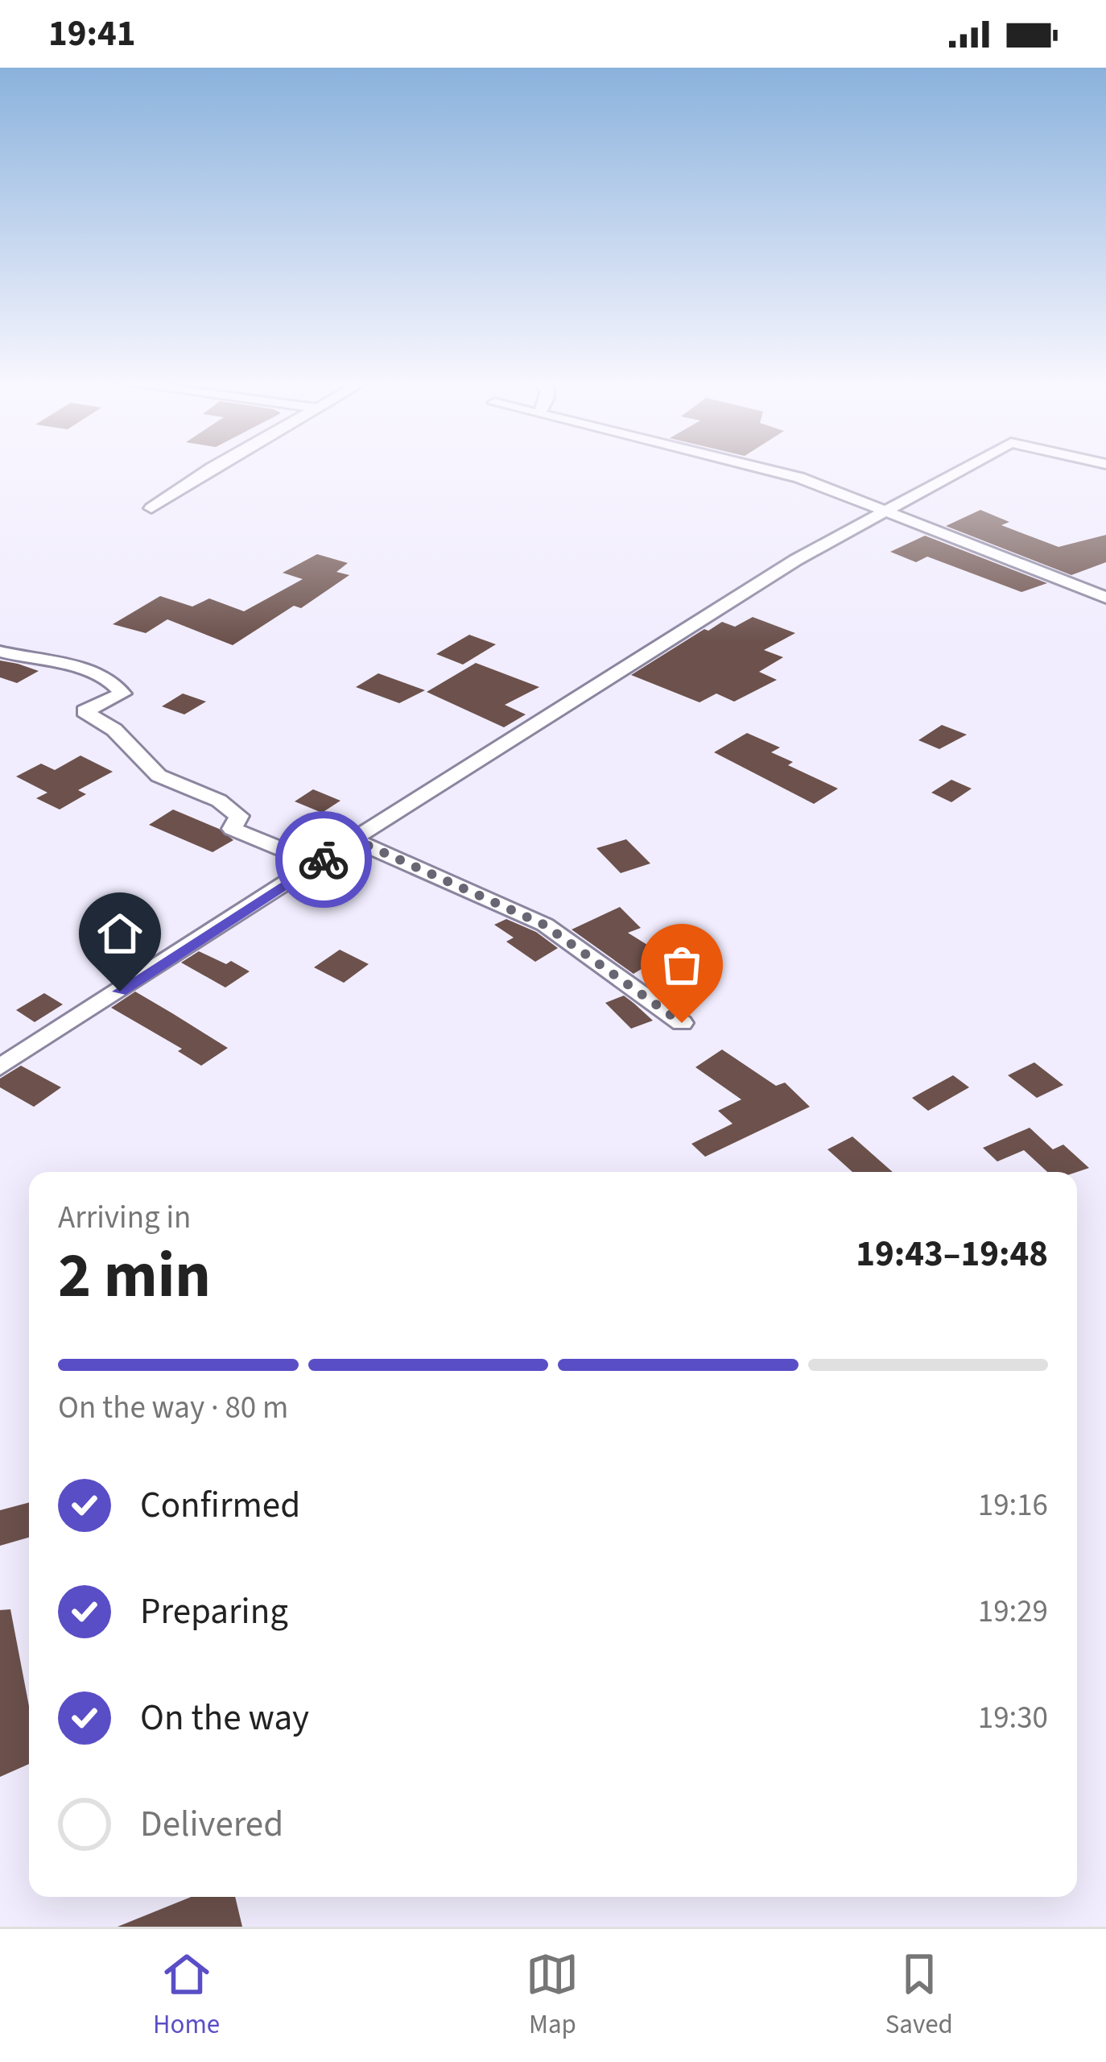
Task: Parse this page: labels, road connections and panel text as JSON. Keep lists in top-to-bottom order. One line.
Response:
{"page":{"status":"19:41","heading":["2 min","Arriving in","19:43–19:48"],"bar":"On the way · 80 m","list":[["Confirmed","19:16"],["Preparing","19:29"],["On the way","19:30"],"Delivered"],"tabs":["Home","Map","Saved"]}}
